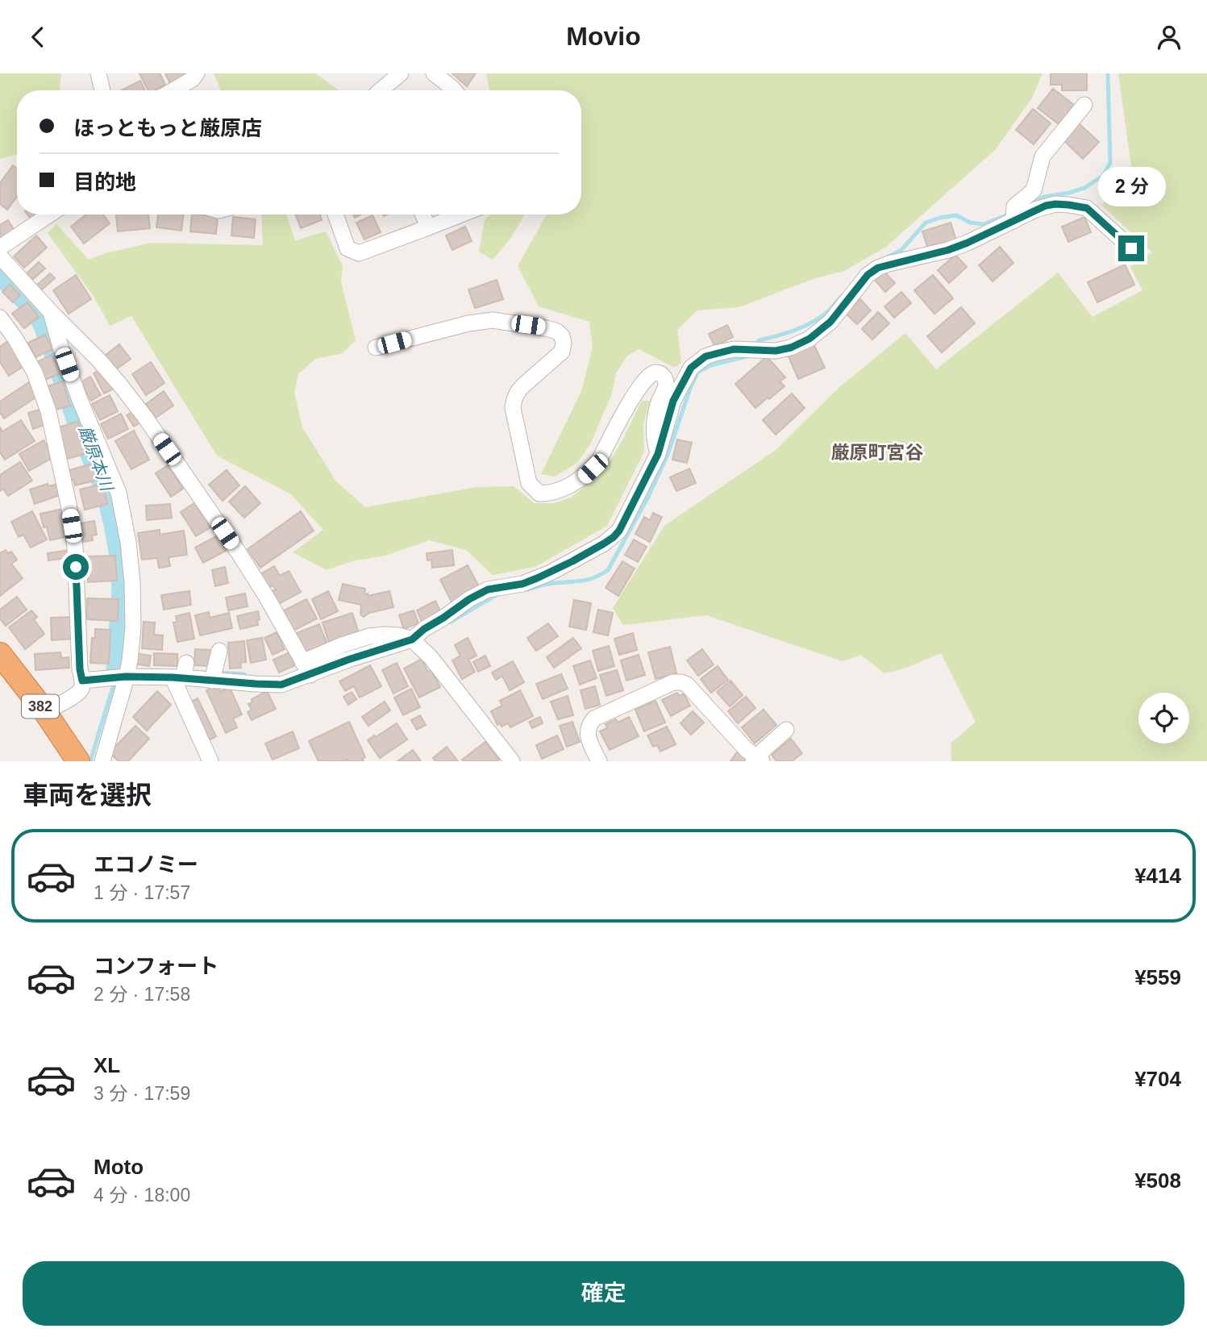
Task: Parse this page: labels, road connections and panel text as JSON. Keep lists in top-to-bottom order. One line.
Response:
{"streets":{"highway":["382"]},"districts":["厳原町宮谷"],"water":["厳原本川"],"page":{"header":"Movio","banner":["ほっともっと厳原店","目的地"],"bubble":"2 分","heading":"車両を選択","list":[{"name":"エコノミー","note":"1 分 · 17:57","value":"¥414"},{"name":"コンフォート","note":"2 分 · 17:58","value":"¥559"},{"name":"XL","note":"3 分 · 17:59","value":"¥704"},{"name":"Moto","note":"4 分 · 18:00","value":"¥508"}],"buttons":"確定"}}
